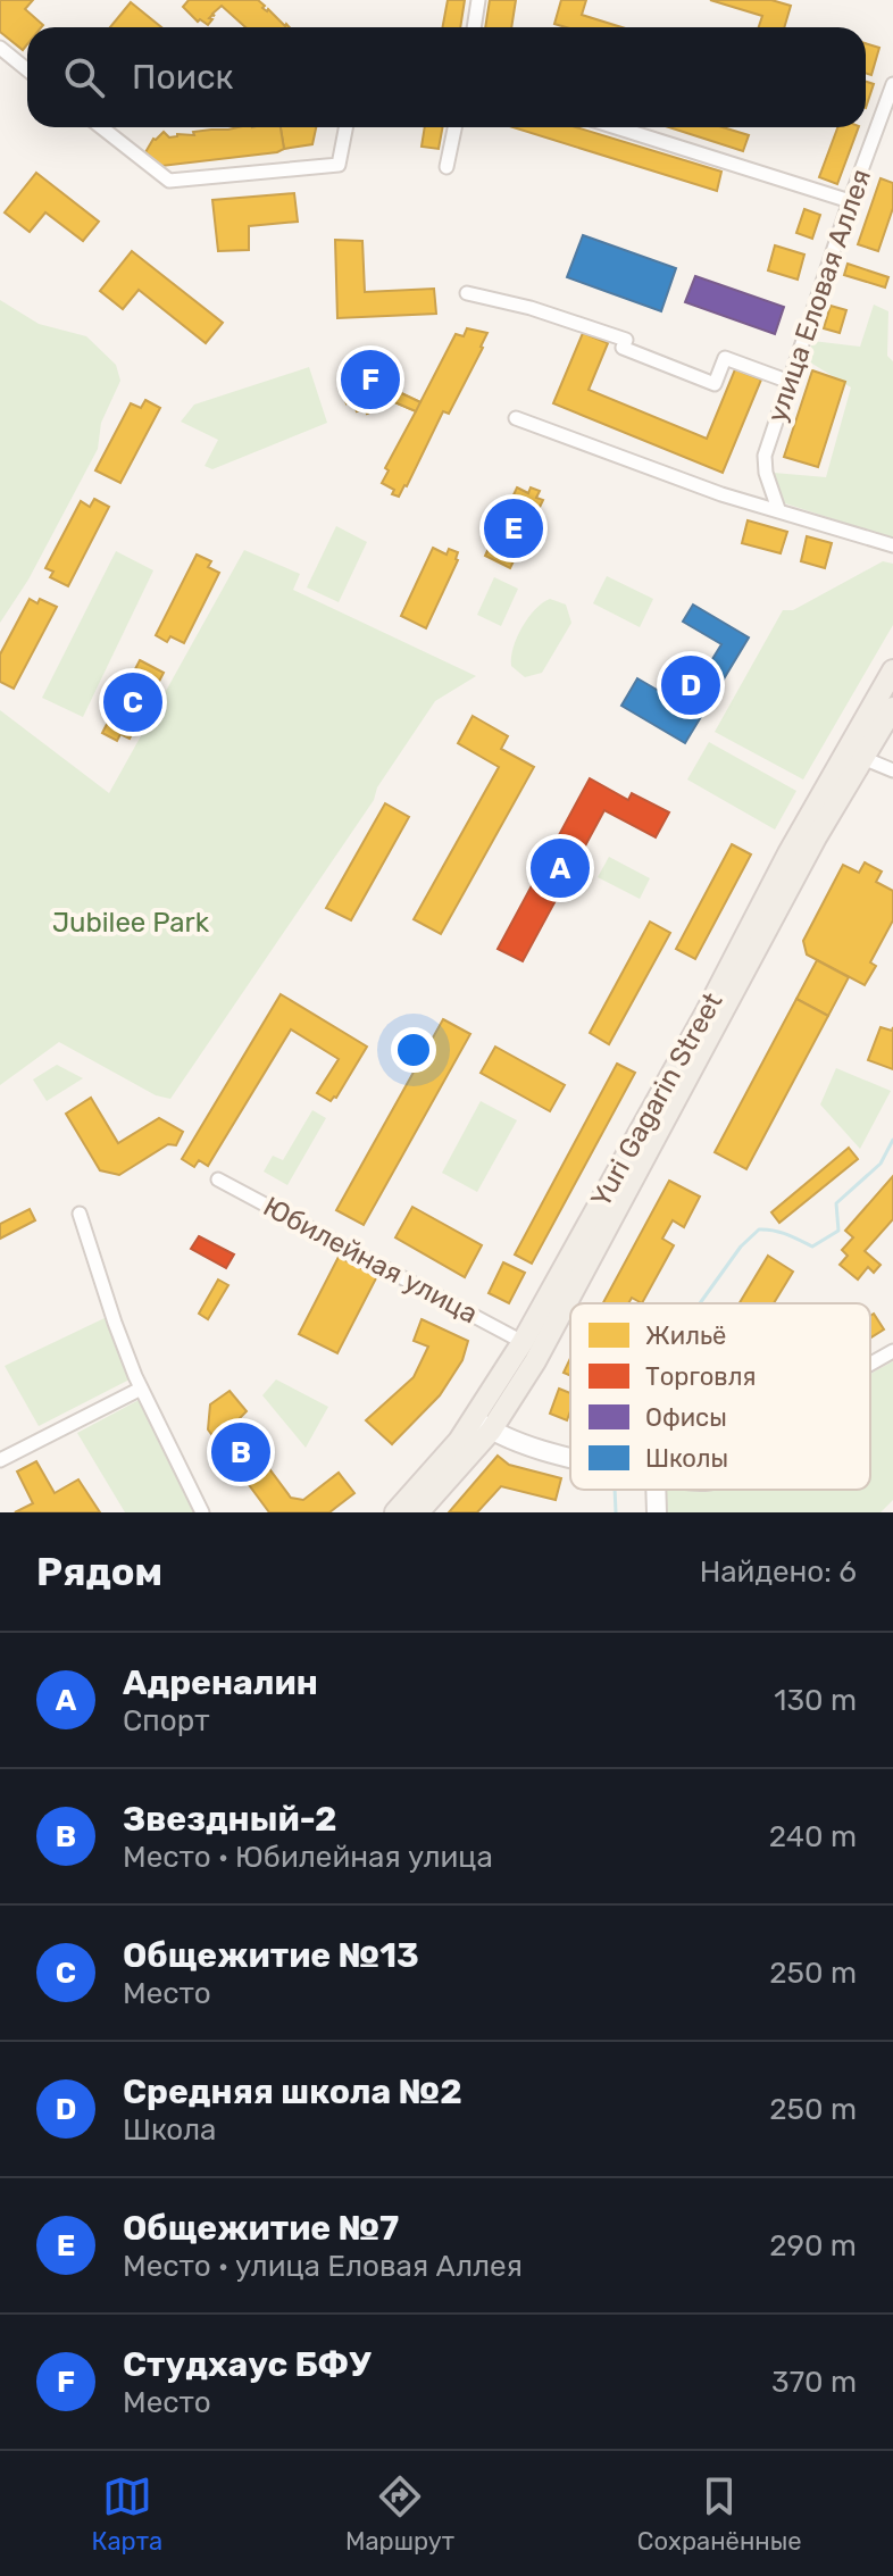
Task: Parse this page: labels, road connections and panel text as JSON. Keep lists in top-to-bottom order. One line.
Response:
{"streets":{"main road":["Yuri Gagarin Street"],"street":["улица Еловая Аллея","Юбилейная улица"]},"crossings":[["Yuri Gagarin Street","Юбилейная улица"]],"parks":["Jubilee Park"],"legend":["Жильё","Торговля","Офисы","Школы"],"page":{"search":"Поиск","pins":["F","E","D","C","A","B"],"heading":["Рядом","Найдено: 6"],"list":[{"mark":"A","name":"Адреналин","note":"Спорт","value":"130 m"},{"mark":"B","name":"Звездный-2","note":"Место · Юбилейная улица","value":"240 m"},{"mark":"C","name":"Общежитие №13","note":"Место","value":"250 m"},{"mark":"D","name":"Средняя школа №2","note":"Школа","value":"250 m"},{"mark":"E","name":"Общежитие №7","note":"Место · улица Еловая Аллея","value":"290 m"},{"mark":"F","name":"Студхаус БФУ","note":"Место","value":"370 m"}],"nav":["Карта","Маршрут","Сохранённые"]}}
